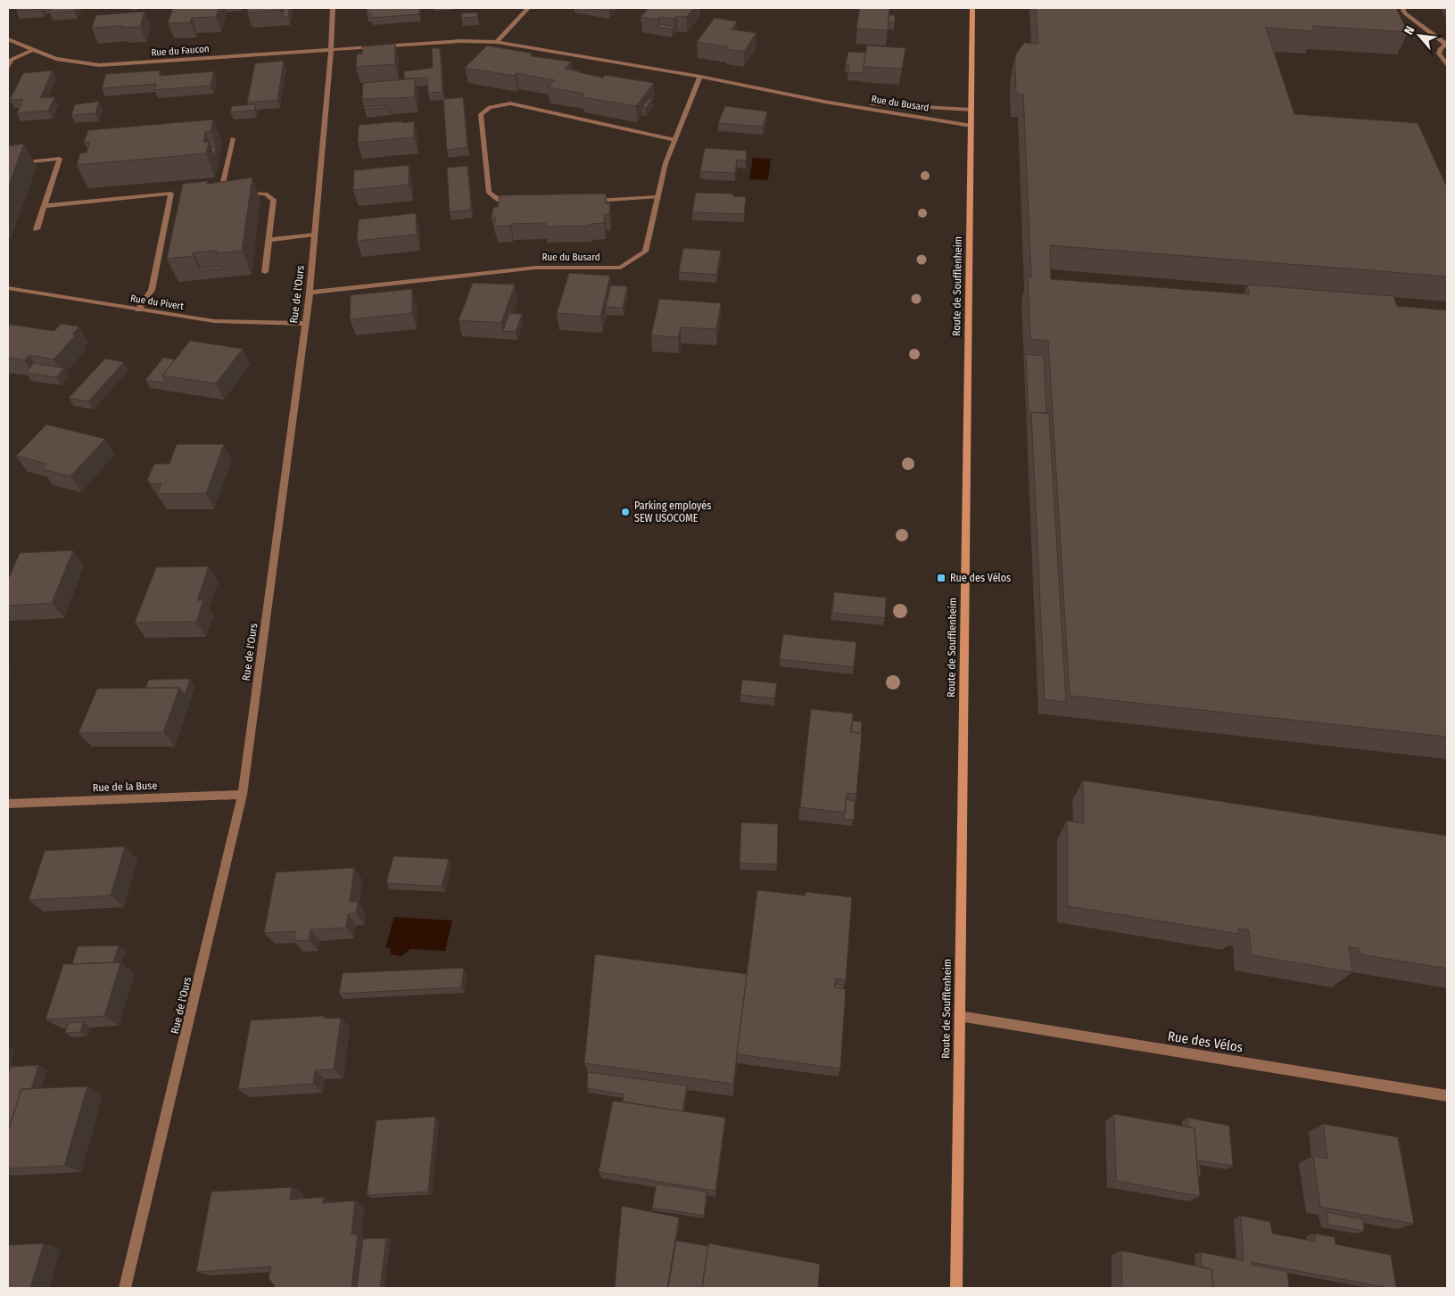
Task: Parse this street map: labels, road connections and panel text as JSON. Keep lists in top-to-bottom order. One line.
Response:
{"streets":{"main road":["Route de Soufflenheim"],"street":["Rue du Faucon","Rue du Busard","Rue de l'Ours","Rue du Pivert","Rue de la Buse","Rue des Vélos"]},"crossings":[["Rue du Faucon","Rue du Busard"],["Rue du Faucon","Rue de l'Ours"],["Rue du Busard","Route de Soufflenheim"],["Rue du Busard","Rue de l'Ours"],["Route de Soufflenheim","Rue des Vélos"],["Rue de l'Ours","Rue du Pivert"],["Rue de l'Ours","Rue de la Buse"]],"places":{"other":["Parking employés SEW USOCOME"],"transit":["Rue des Vélos"]},"north":"top left"}
